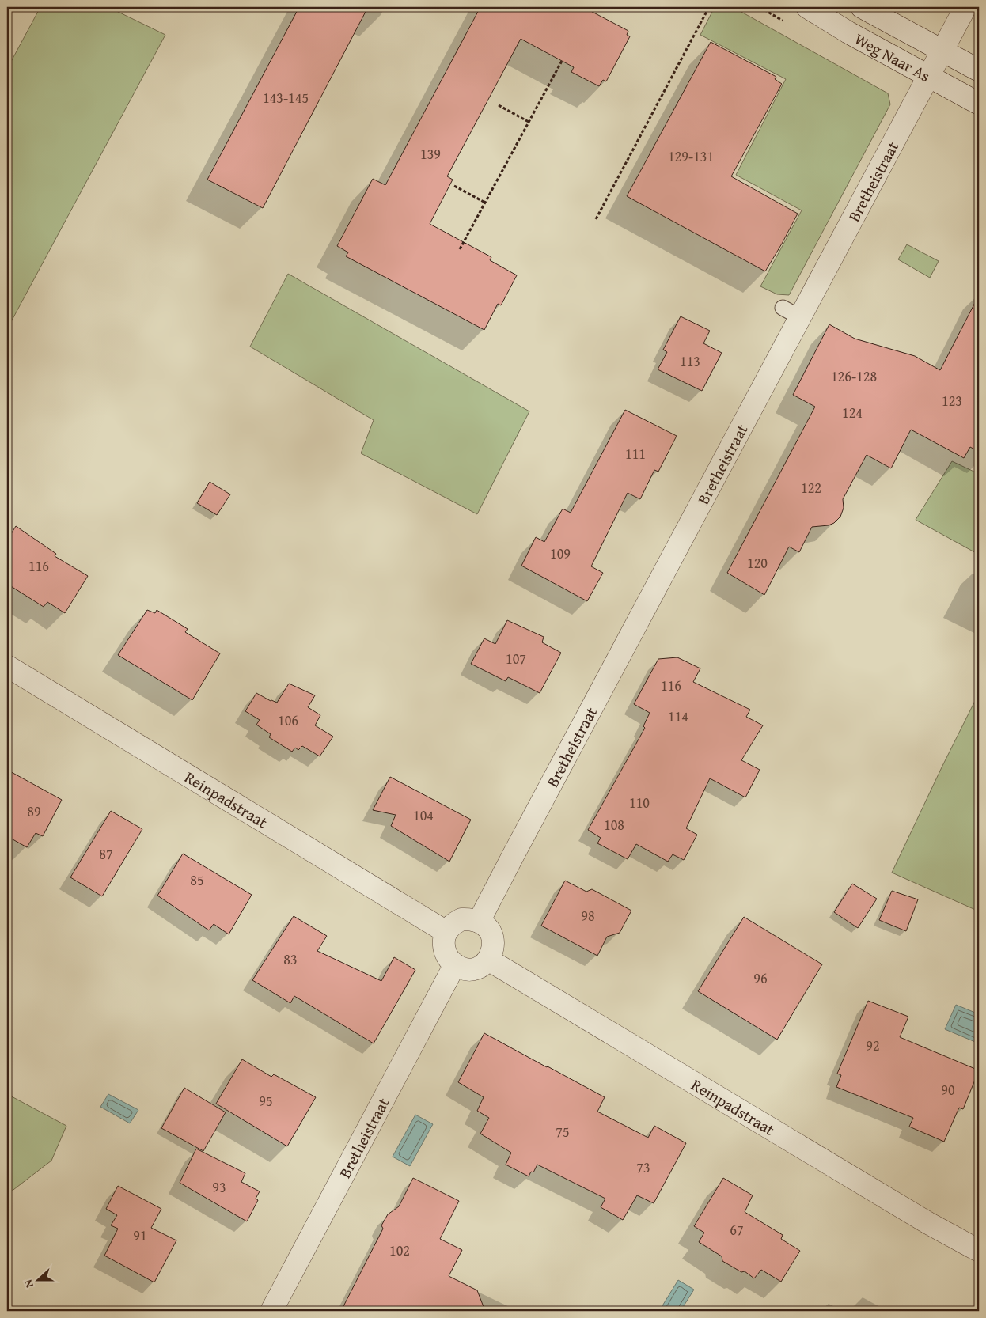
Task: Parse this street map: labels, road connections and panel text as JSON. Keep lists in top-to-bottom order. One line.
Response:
{"streets":{"street":["Weg Naar As","Bretheistraat","Reinpadstraat"]},"crossings":[["Weg Naar As","Bretheistraat"],["Bretheistraat","Reinpadstraat"]],"house_numbers":["143-145","139","129-131","113","126-128","123","124","111","122","109","120","116","107","116","114","106","110","89","104","108","87","85","98","83","96","92","90","95","75","73","93","67","91","102"],"north":"left"}
